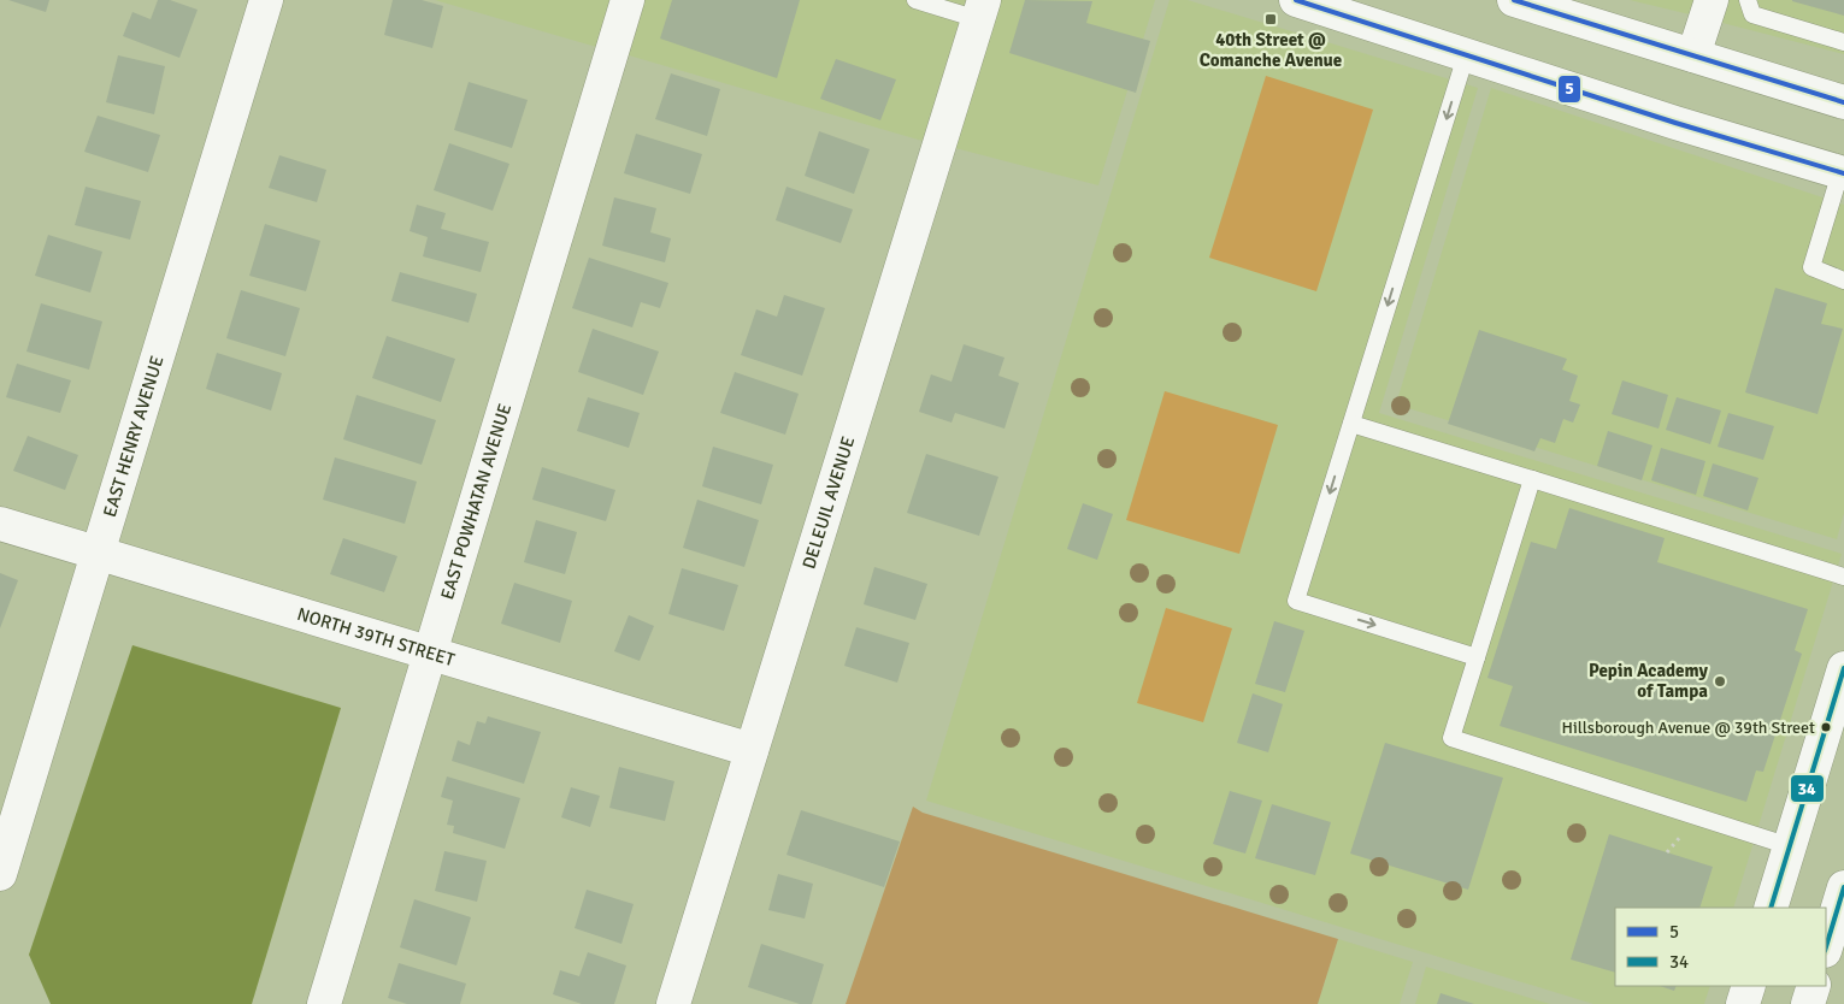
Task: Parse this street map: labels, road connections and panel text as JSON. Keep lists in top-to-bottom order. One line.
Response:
{"streets":{"street":["EAST HENRY AVENUE","EAST POWHATAN AVENUE","DELEUIL AVENUE","NORTH 39TH STREET"]},"crossings":[["EAST HENRY AVENUE","NORTH 39TH STREET"],["EAST POWHATAN AVENUE","NORTH 39TH STREET"],["DELEUIL AVENUE","NORTH 39TH STREET"]],"places":{"transit":["40th Street @ Comanche Avenue"],"other":["Pepin Academy of Tampa","Hillsborough Avenue @ 39th Street"]},"lines":["transit line 5","transit line 34"],"legend":["5","34"]}
